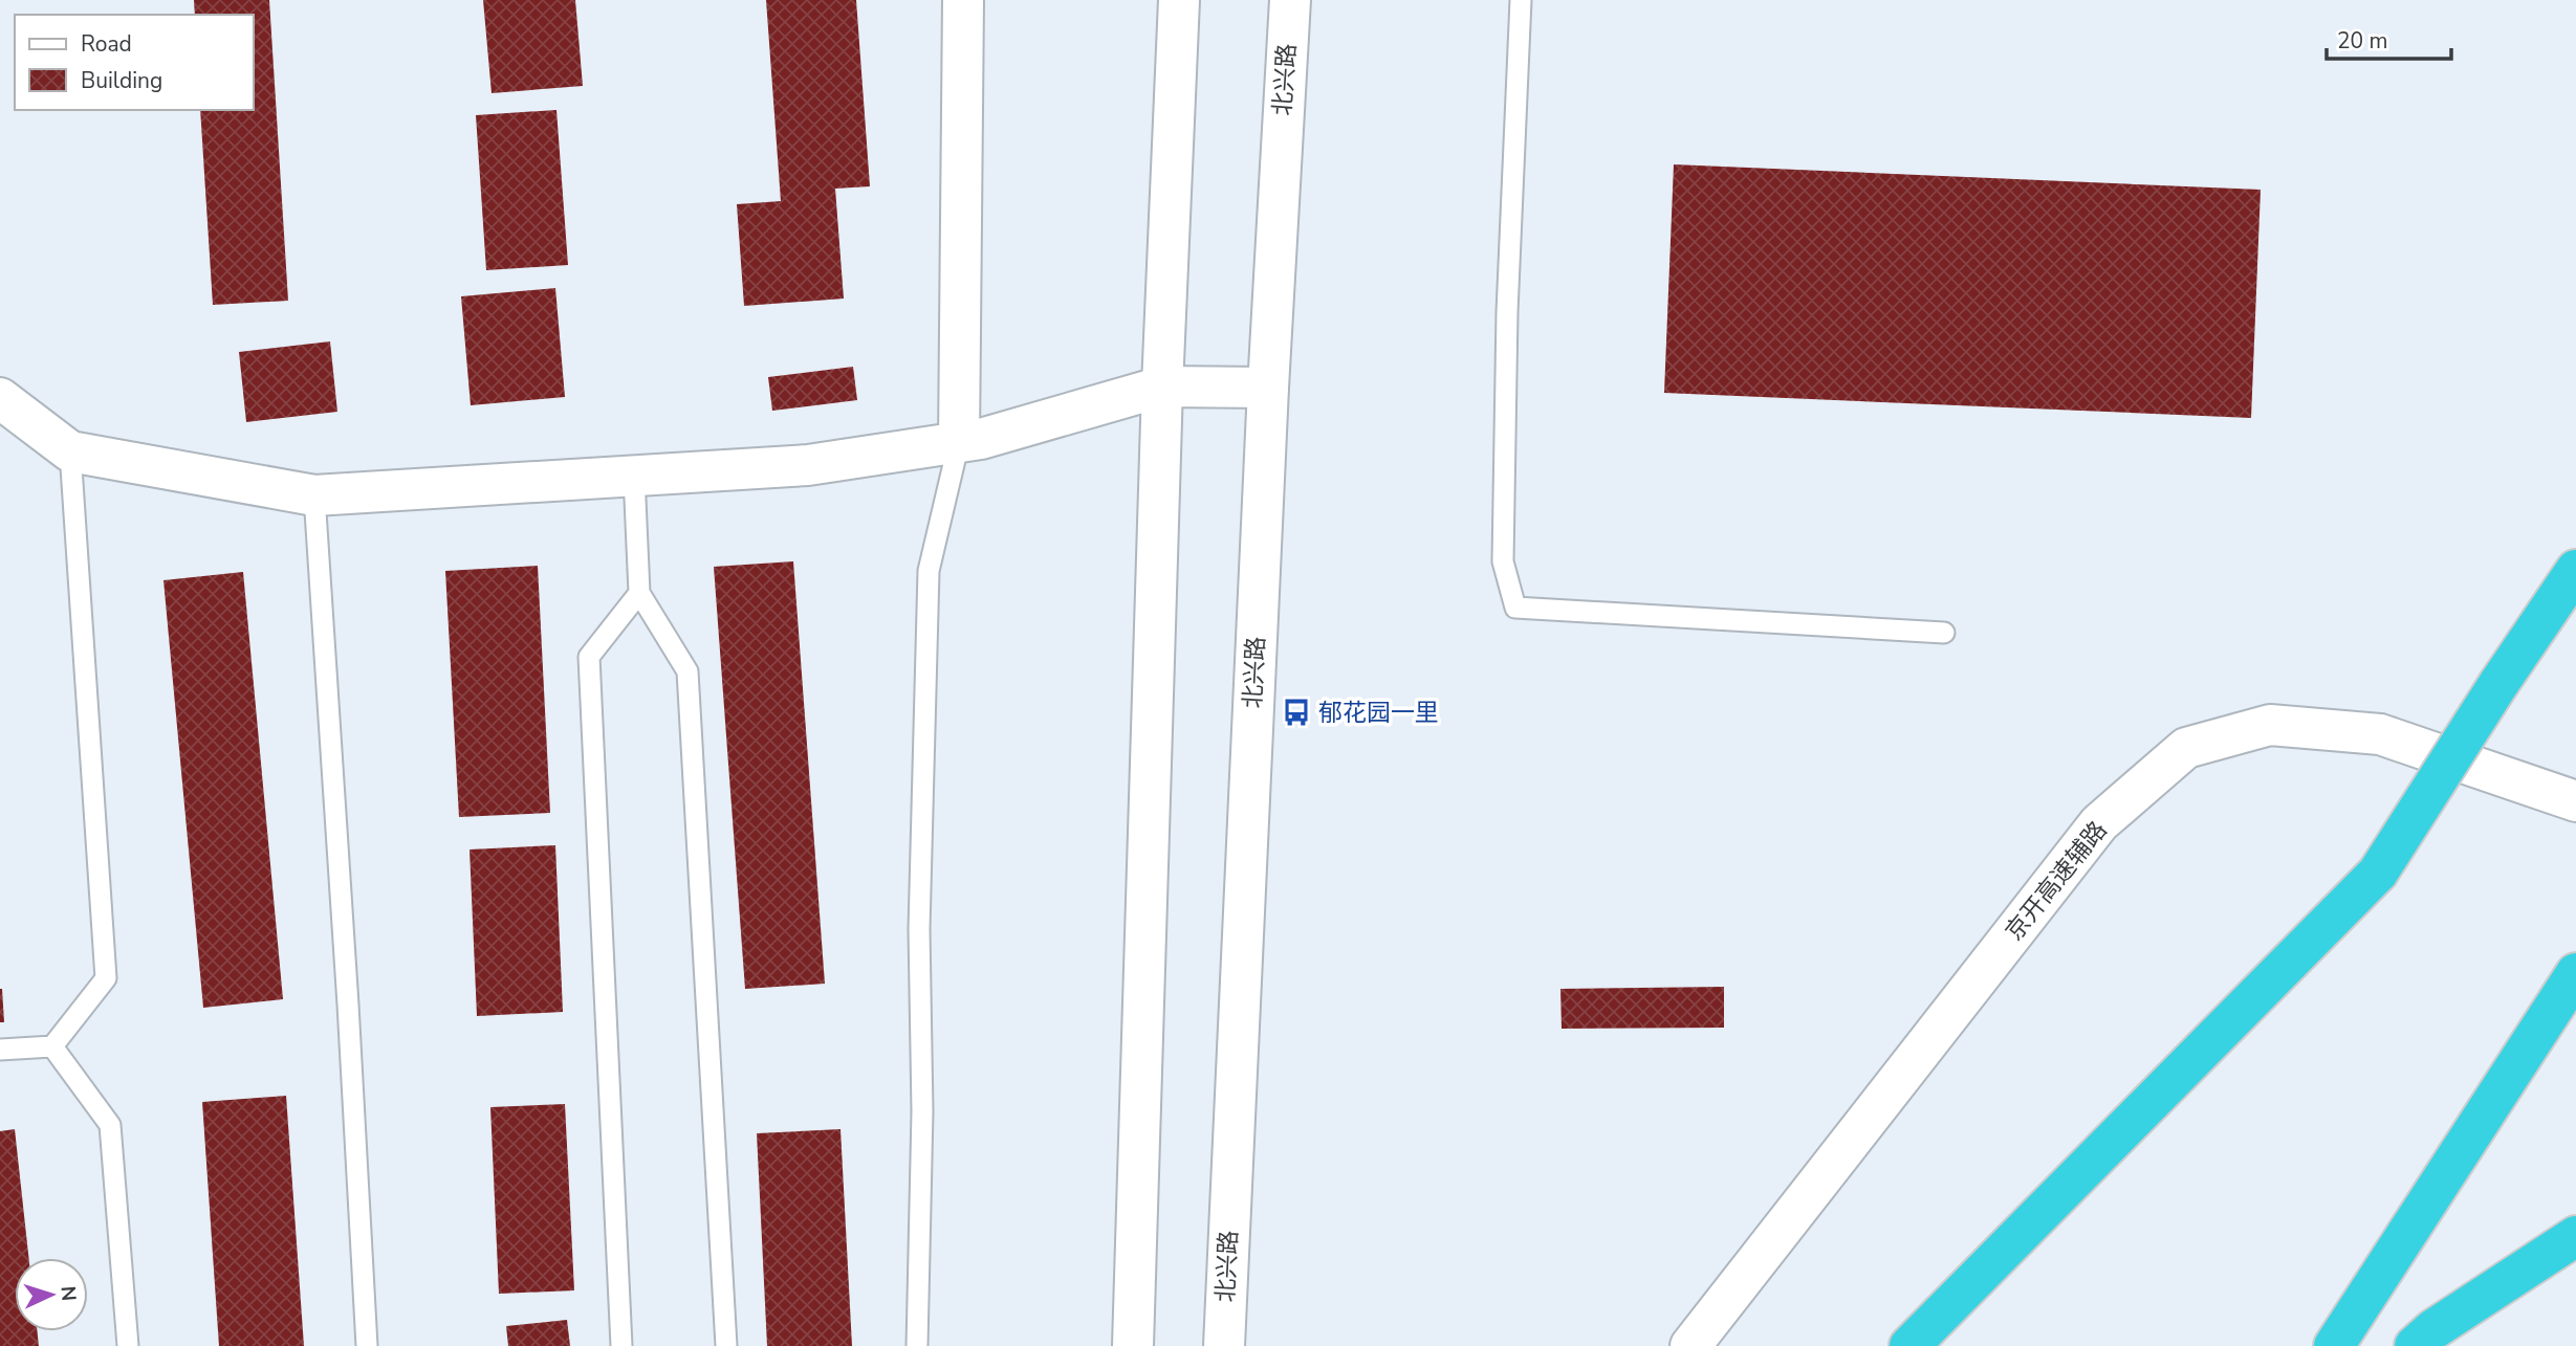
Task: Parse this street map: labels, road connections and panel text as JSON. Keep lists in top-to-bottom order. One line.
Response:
{"streets":{"main road":["北兴路","京开高速辅路"]},"places":{"bus stop":["郁花园一里"]},"legend":["Road","Building"],"scale_bar":"20 m","north":"right"}
